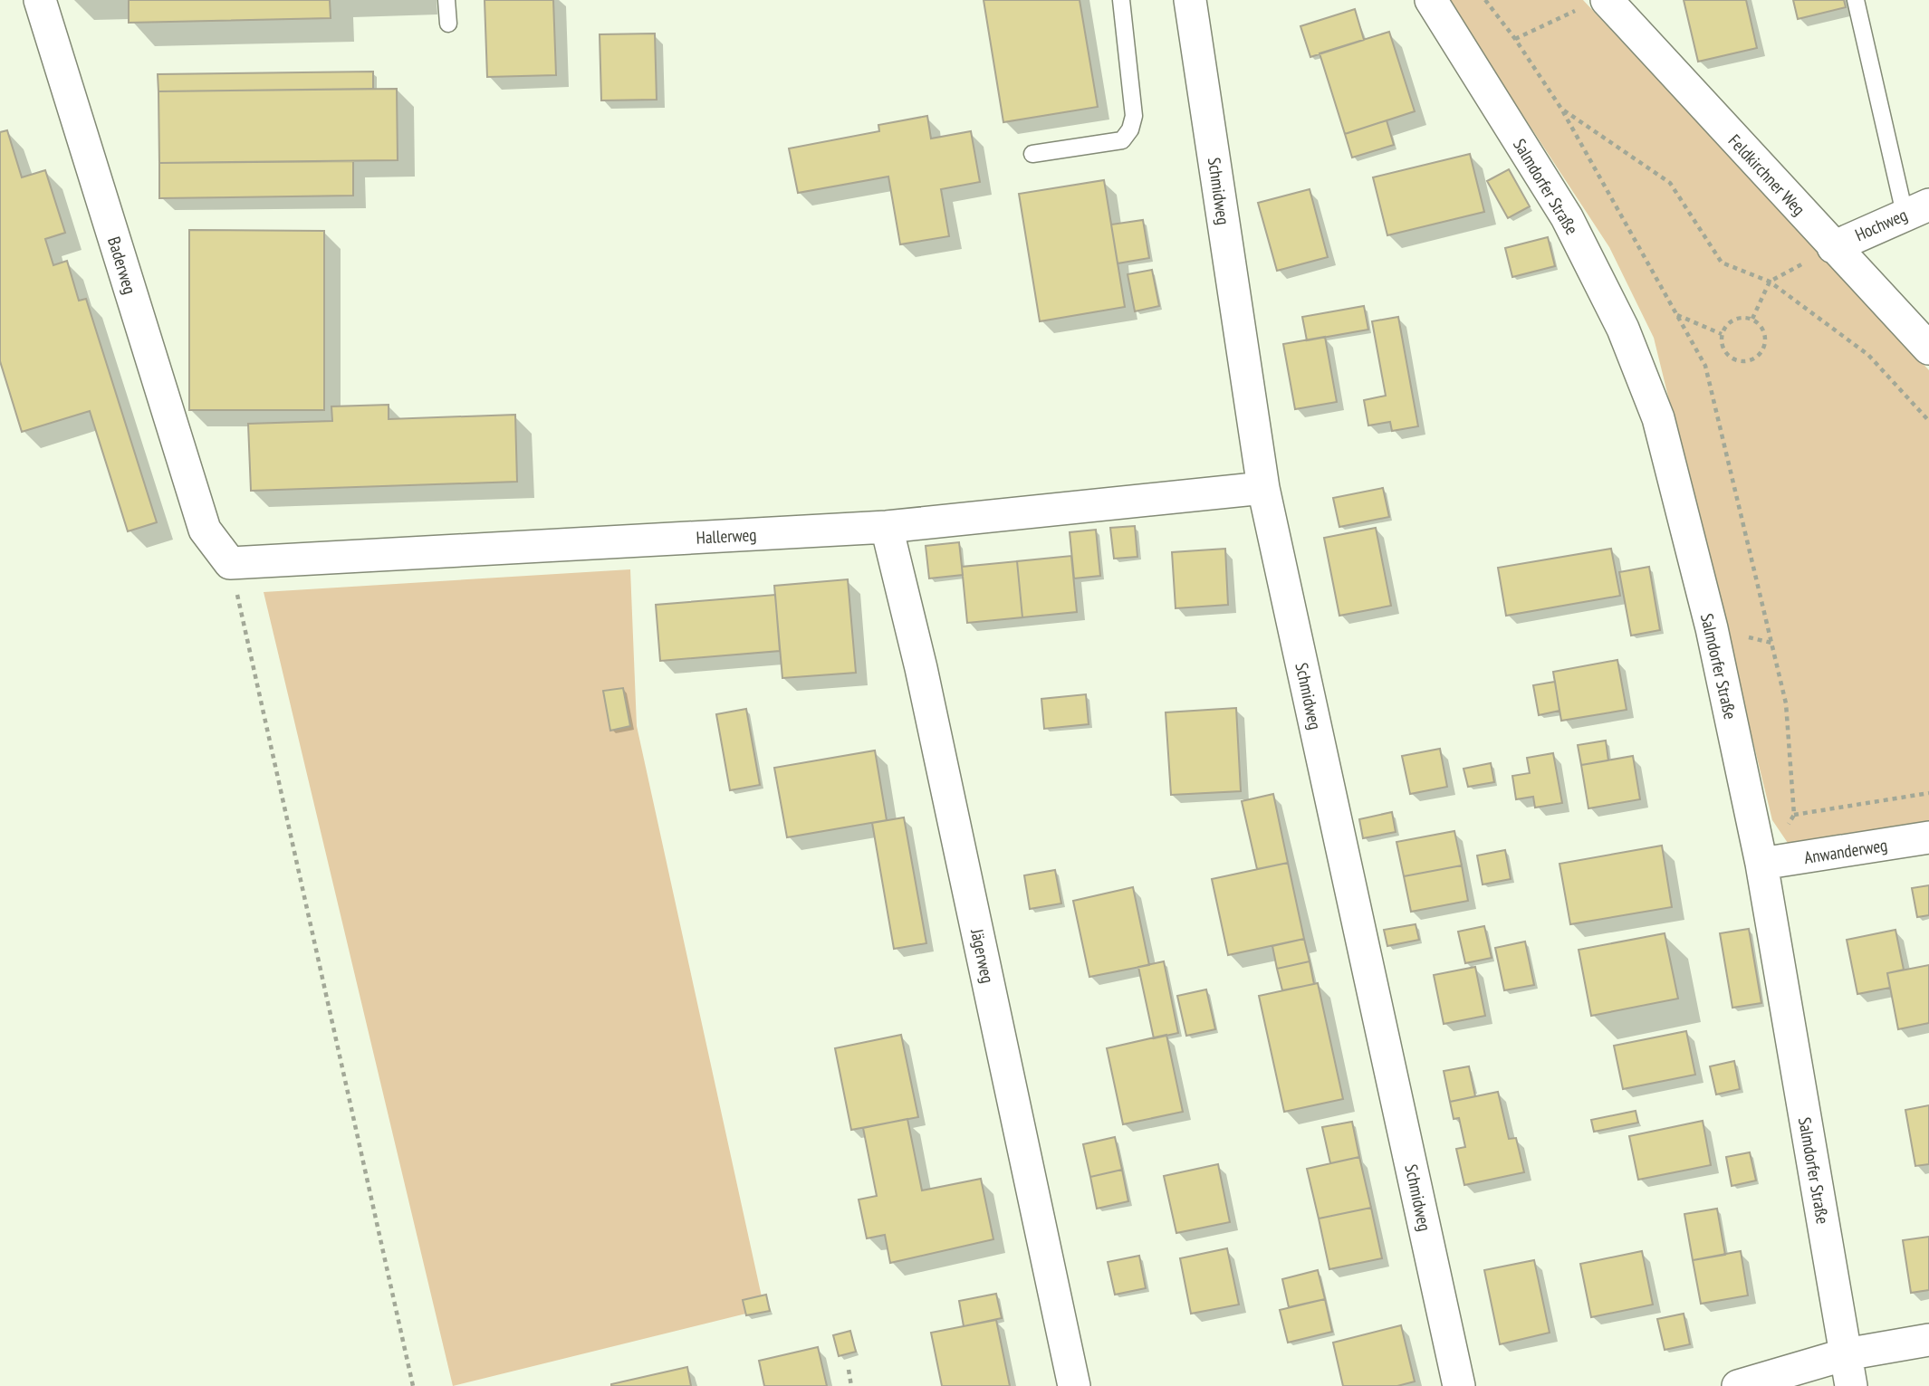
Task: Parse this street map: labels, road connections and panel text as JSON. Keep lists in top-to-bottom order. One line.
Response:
{"streets":{"street":["Feldkirchner Weg","Salmdorfer Straße","Schmidweg","Hochweg","Baderweg","Hallerweg","Anwanderweg","Jägerweg"]},"crossings":[["Feldkirchner Weg","Hochweg"],["Salmdorfer Straße","Anwanderweg"],["Schmidweg","Hallerweg"],["Baderweg","Hallerweg"],["Hallerweg","Jägerweg"]]}
